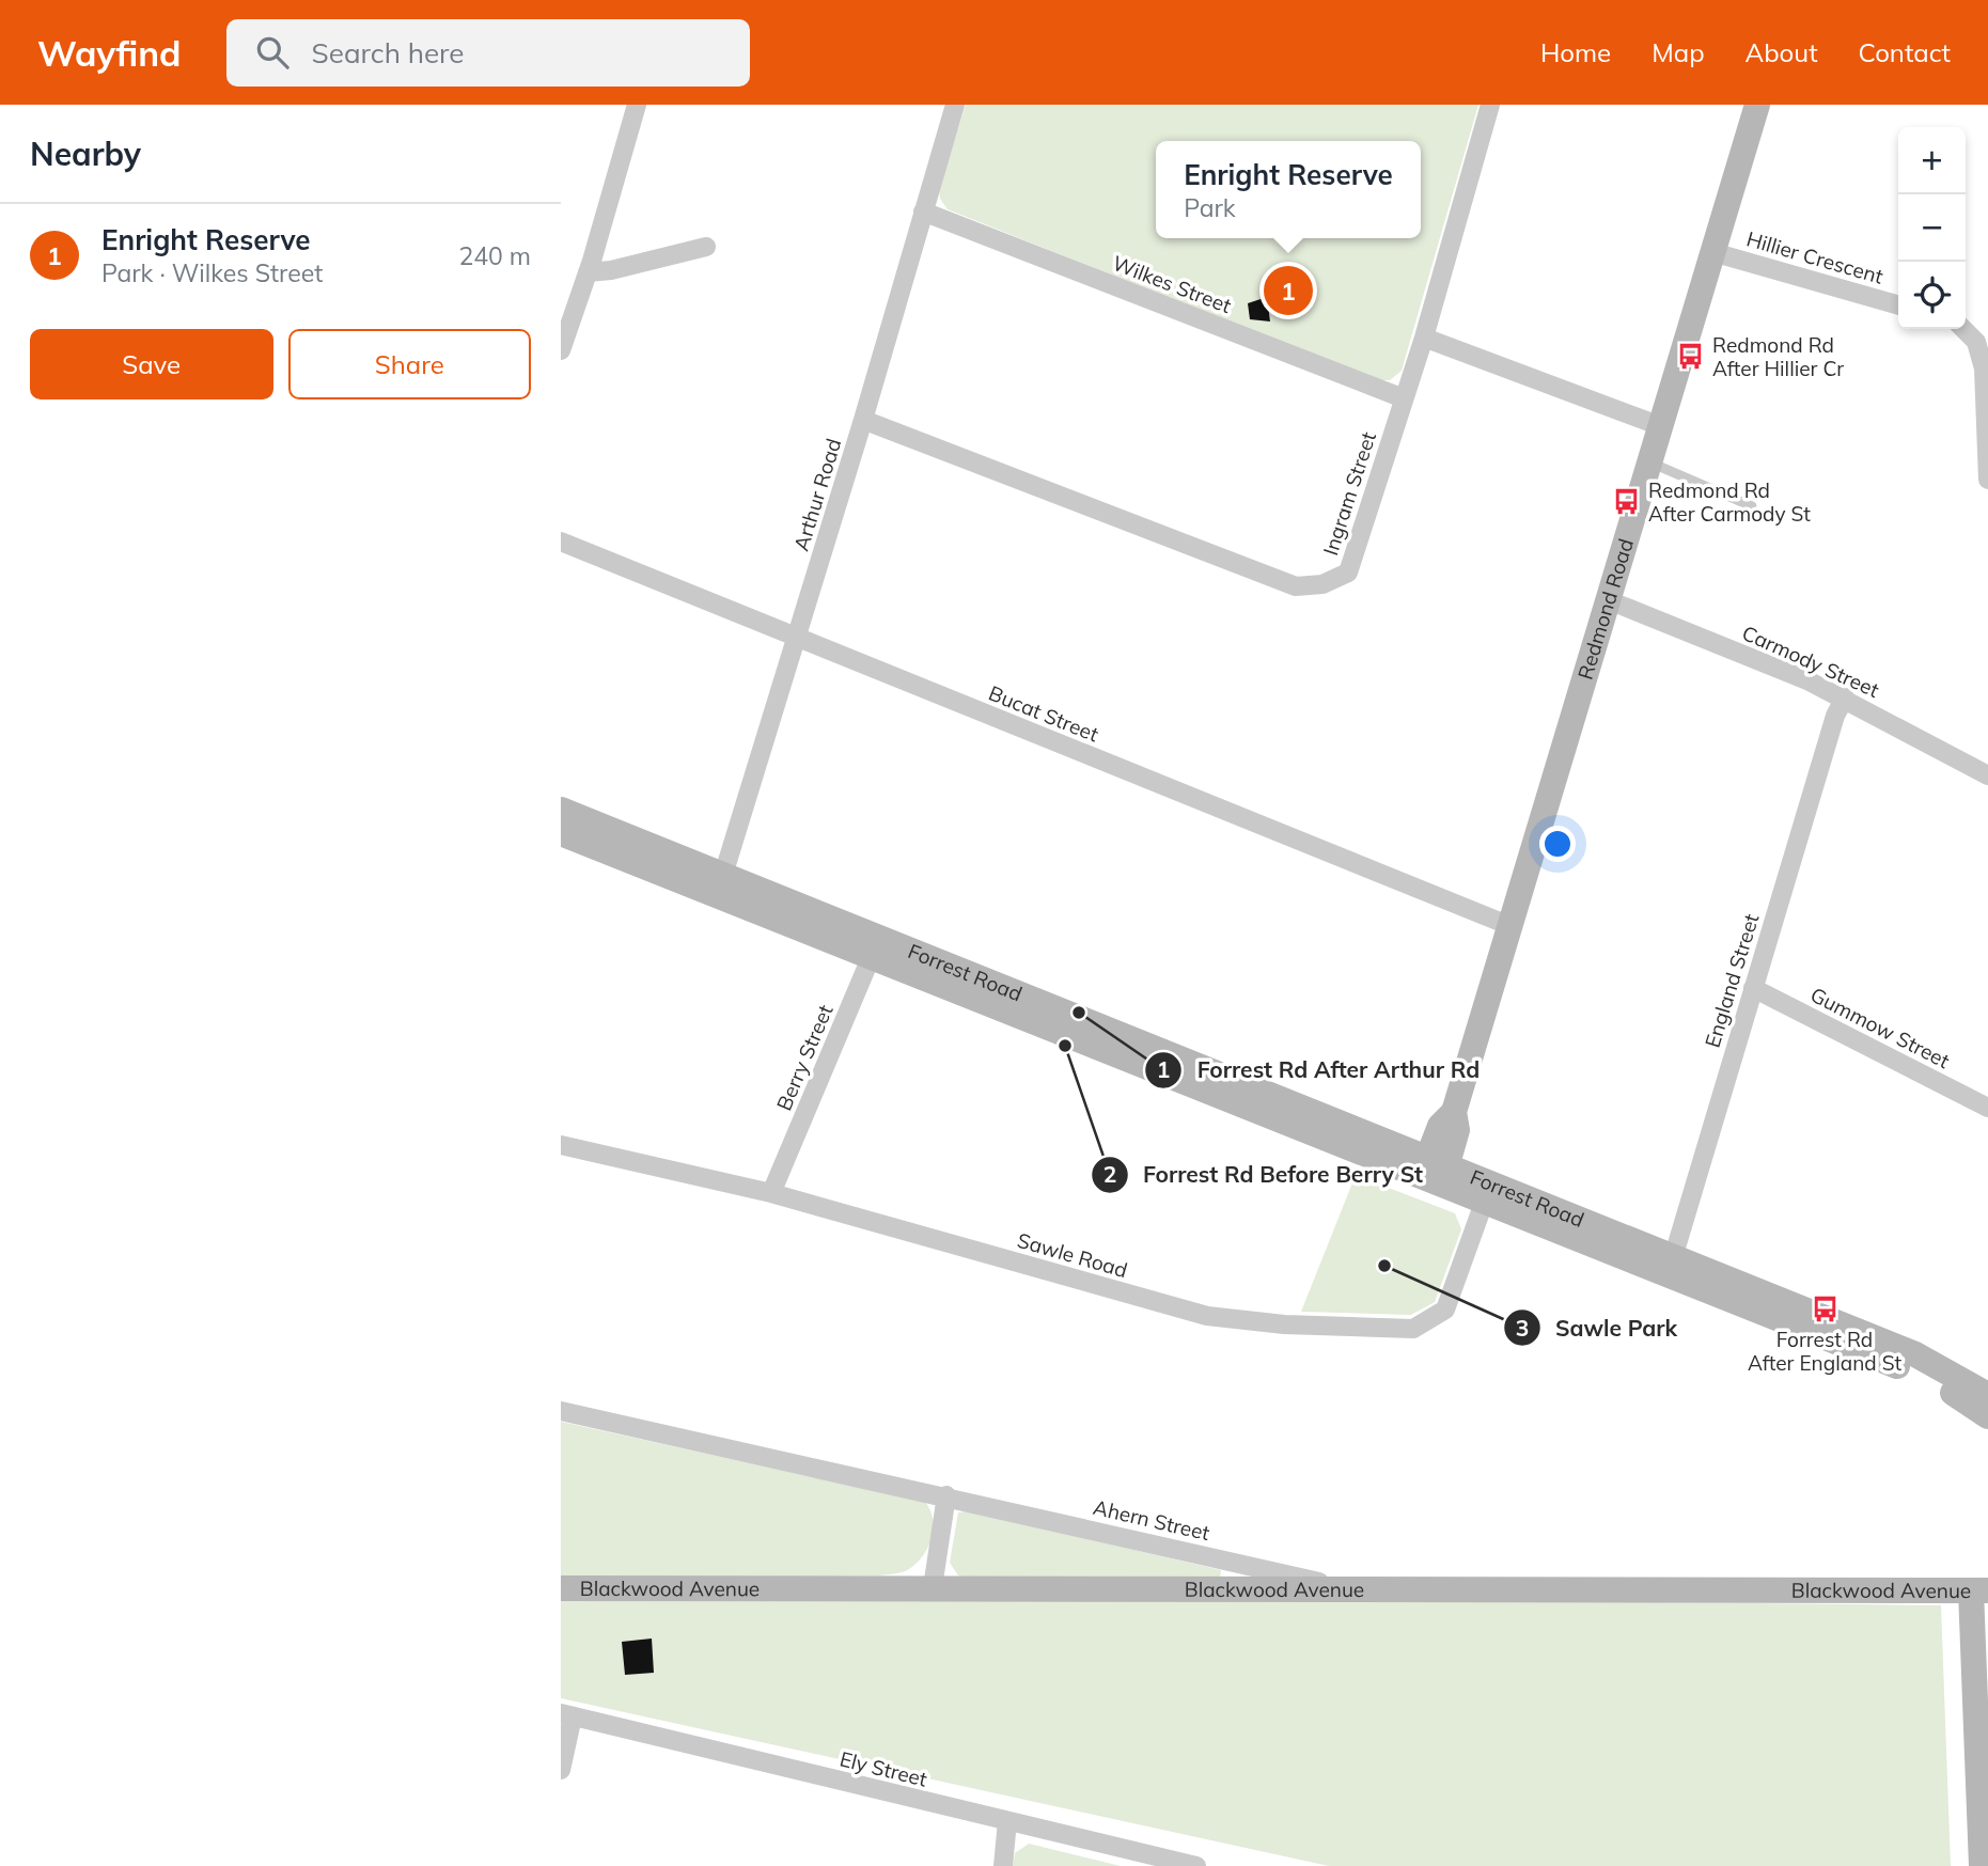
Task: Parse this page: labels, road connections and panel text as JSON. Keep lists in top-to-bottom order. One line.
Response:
{"streets":{"street":["Hillier Crescent","Wilkes Street","Ingram Street","Arthur Road","Redmond Road","Carmody Street","Bucat Street","Forrest Road","England Street","Gummow Street","Berry Street","Sawle Road","Ahern Street","Blackwood Avenue","Ely Street"]},"crossings":[["Hillier Crescent","Redmond Road"],["Wilkes Street","Ingram Street"],["Wilkes Street","Arthur Road"],["Ingram Street","Arthur Road"],["Arthur Road","Bucat Street"],["Arthur Road","Forrest Road"],["Redmond Road","Carmody Street"],["Redmond Road","Bucat Street"],["Redmond Road","Forrest Road"],["Carmody Street","England Street"],["Forrest Road","England Street"],["Forrest Road","Berry Street"],["Forrest Road","Sawle Road"],["England Street","Gummow Street"],["Berry Street","Sawle Road"],["Ahern Street","Blackwood Avenue"]],"places":{"bus stop":["Redmond Rd After Hillier Cr","Redmond Rd After Carmody St","Forrest Rd After England St"],"other":["Forrest Rd After Arthur Rd","Forrest Rd Before Berry St","Sawle Park"]},"page":{"header":"Wayfind","search":"Search here","nav":["Home","Map","About","Contact"],"heading":"Nearby","map_buttons":["+","−"],"popup":["Enright Reserve","Park"],"list":[{"mark":"1","name":"Enright Reserve","note":"Park · Wilkes Street","value":"240 m"}],"pins":"1","buttons":["Save","Share"]}}
